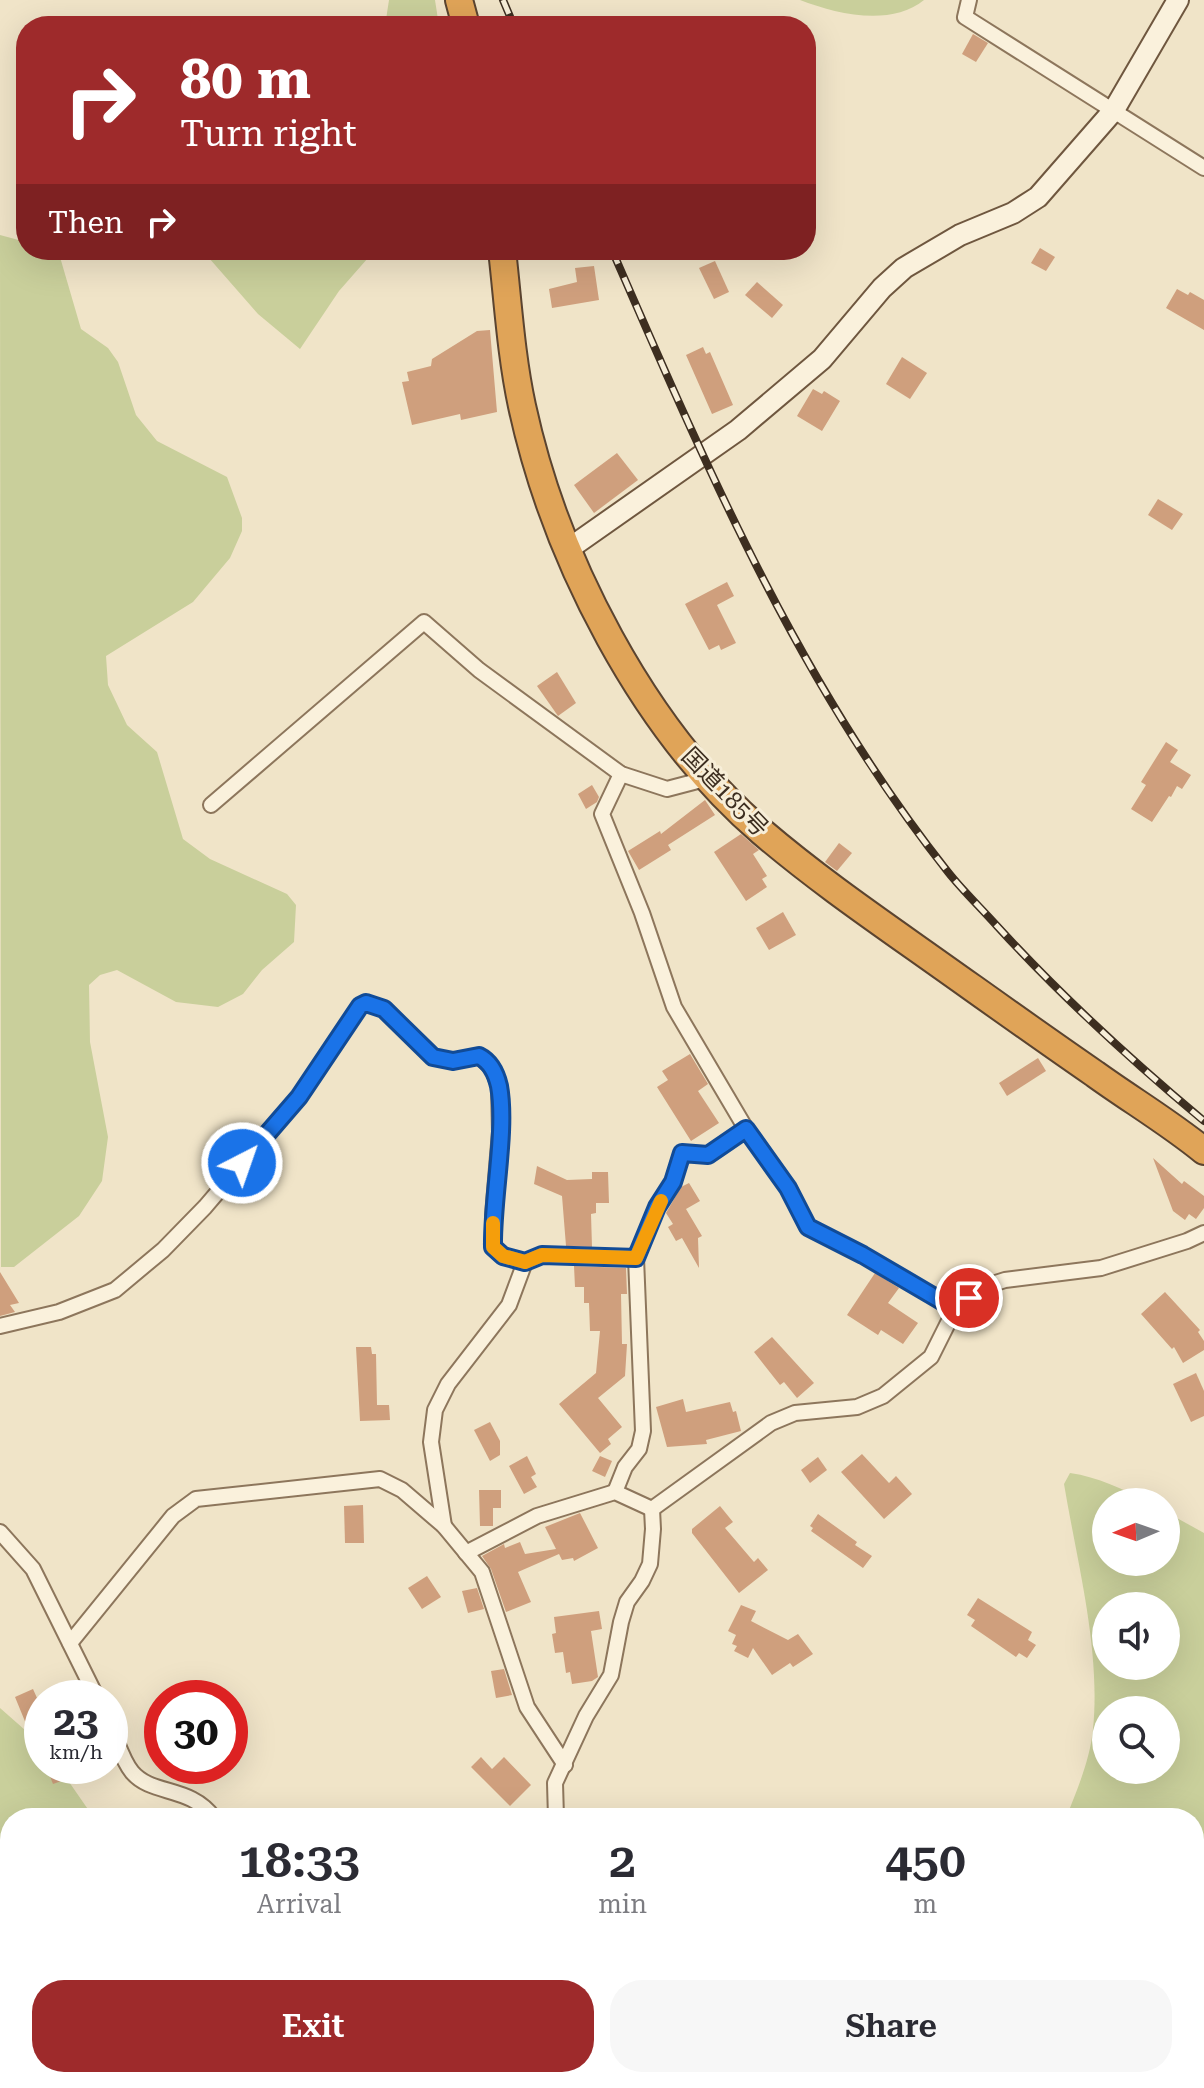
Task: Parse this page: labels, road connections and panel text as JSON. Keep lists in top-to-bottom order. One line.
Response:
{"streets":{"highway":["国道185号"]},"north":"left","page":{"turn":["80 m","Turn right"],"then":"Then","speed":"23 km/h","limit":"30","eta":["18:33","Arrival","2","min","450","m"],"buttons":["Exit","Share"]}}
